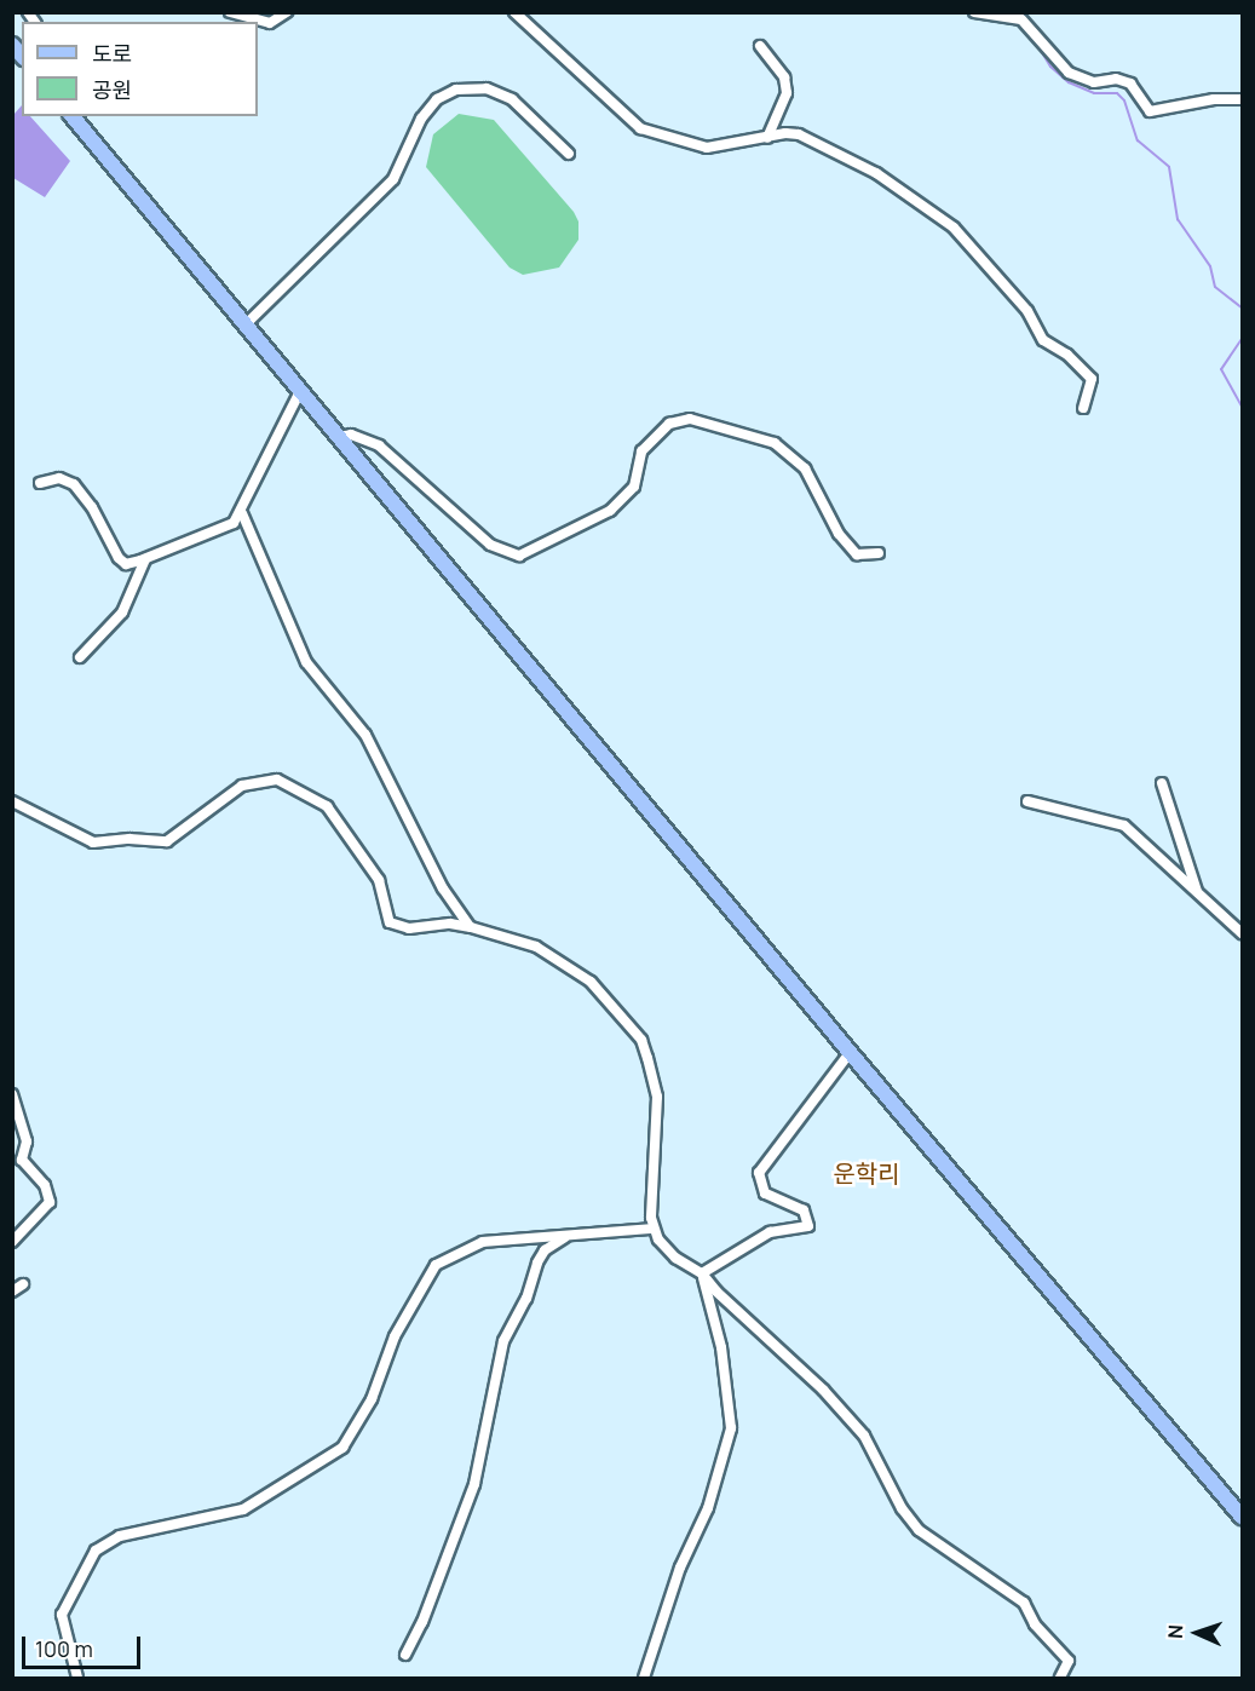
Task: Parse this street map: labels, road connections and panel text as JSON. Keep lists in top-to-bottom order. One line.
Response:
{"districts":["운학리"],"legend":["도로","공원"],"scale_bar":"100 m","north":"left"}
